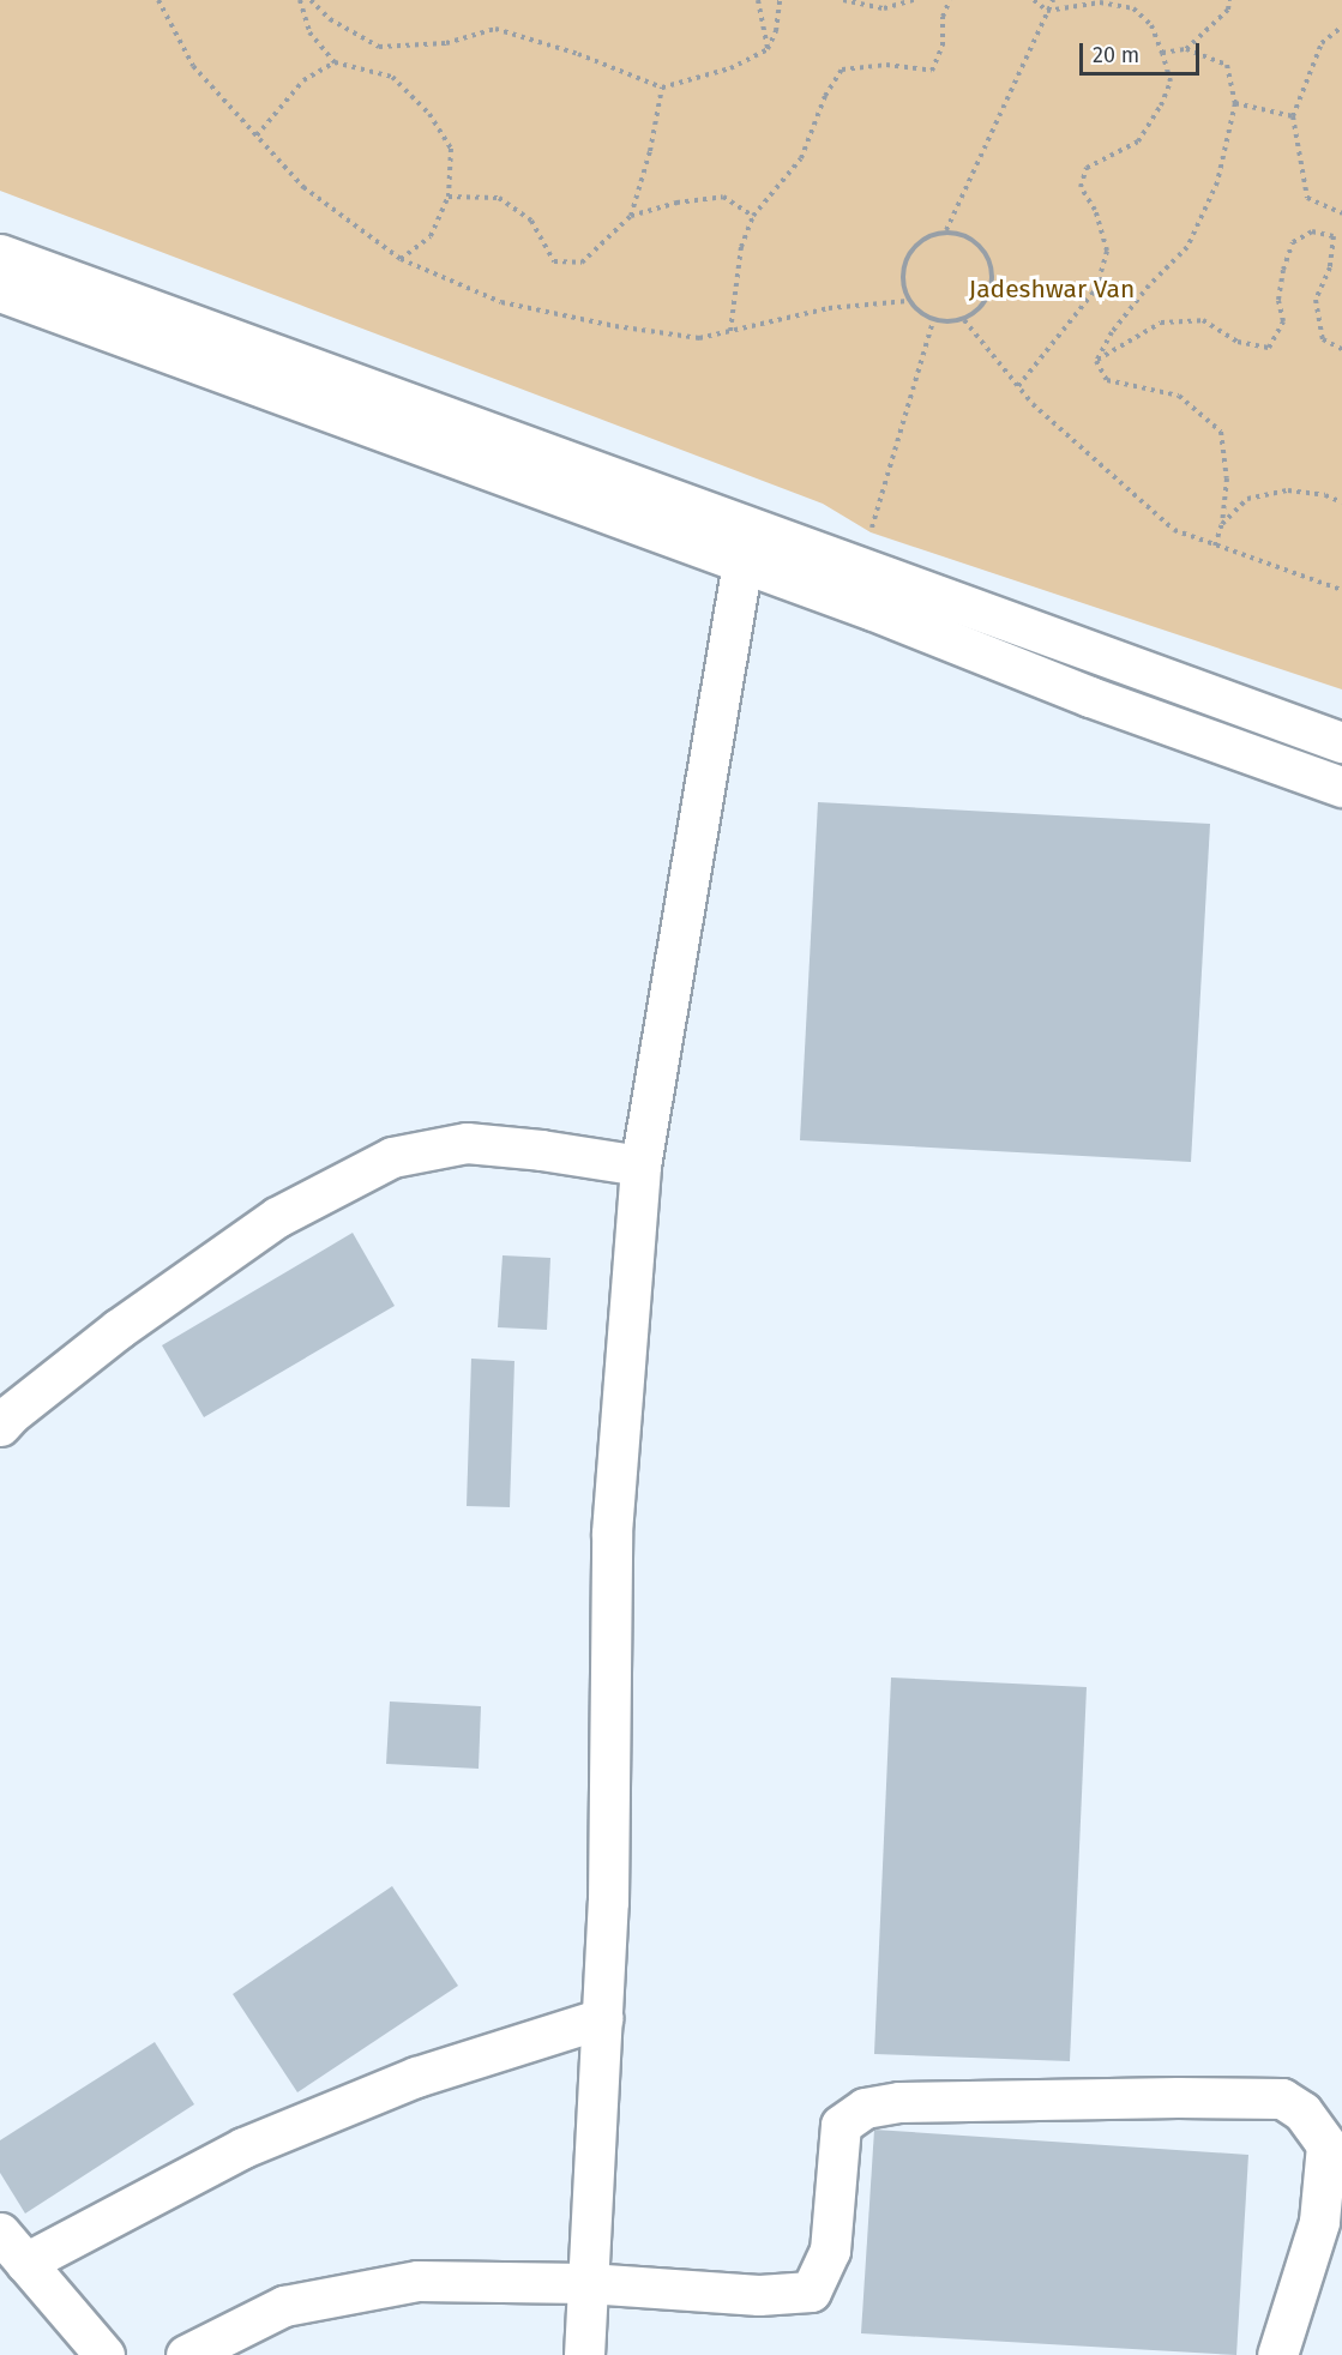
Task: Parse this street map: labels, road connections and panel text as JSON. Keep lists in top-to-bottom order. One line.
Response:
{"parks":["Jadeshwar Van"],"scale_bar":"20 m"}
